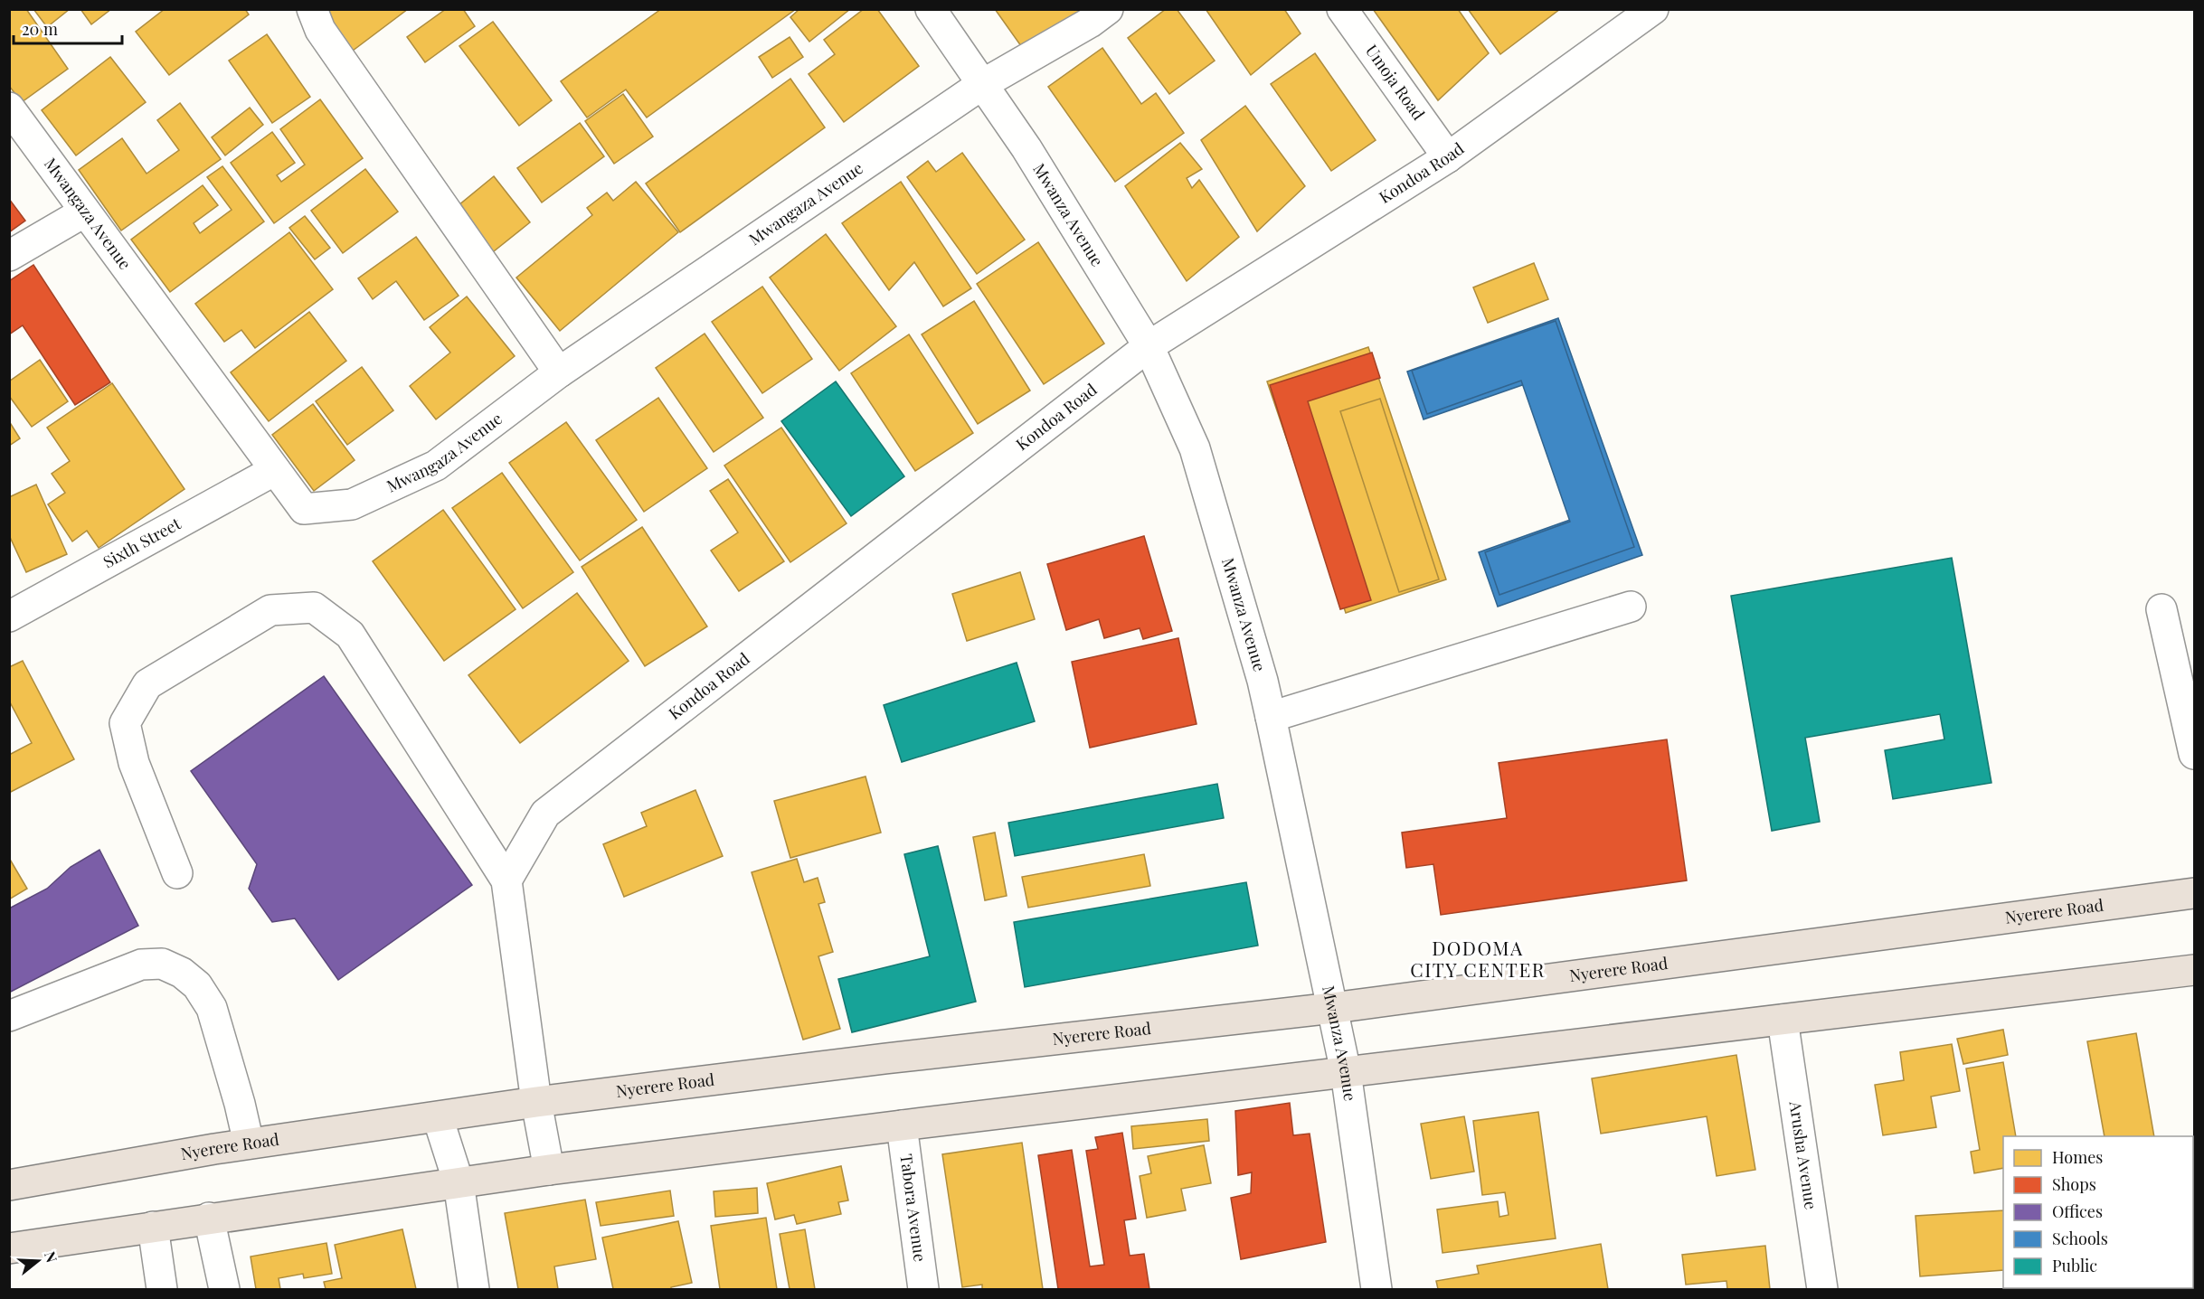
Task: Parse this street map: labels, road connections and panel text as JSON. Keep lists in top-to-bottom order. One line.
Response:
{"streets":{"highway":["Nyerere Road"],"street":["Umoja Road","Kondoa Road","Mwangaza Avenue","Mwanza Avenue","Sixth Street","Arusha Avenue","Tabora Avenue"]},"crossings":[["Umoja Road","Kondoa Road"],["Kondoa Road","Mwanza Avenue"],["Mwangaza Avenue","Mwanza Avenue"],["Mwangaza Avenue","Sixth Street"],["Mwanza Avenue","Nyerere Road"]],"districts":["DODOMA CITY CENTER"],"legend":["Homes","Shops","Offices","Schools","Public"],"scale_bar":"20 m","north":"right"}
